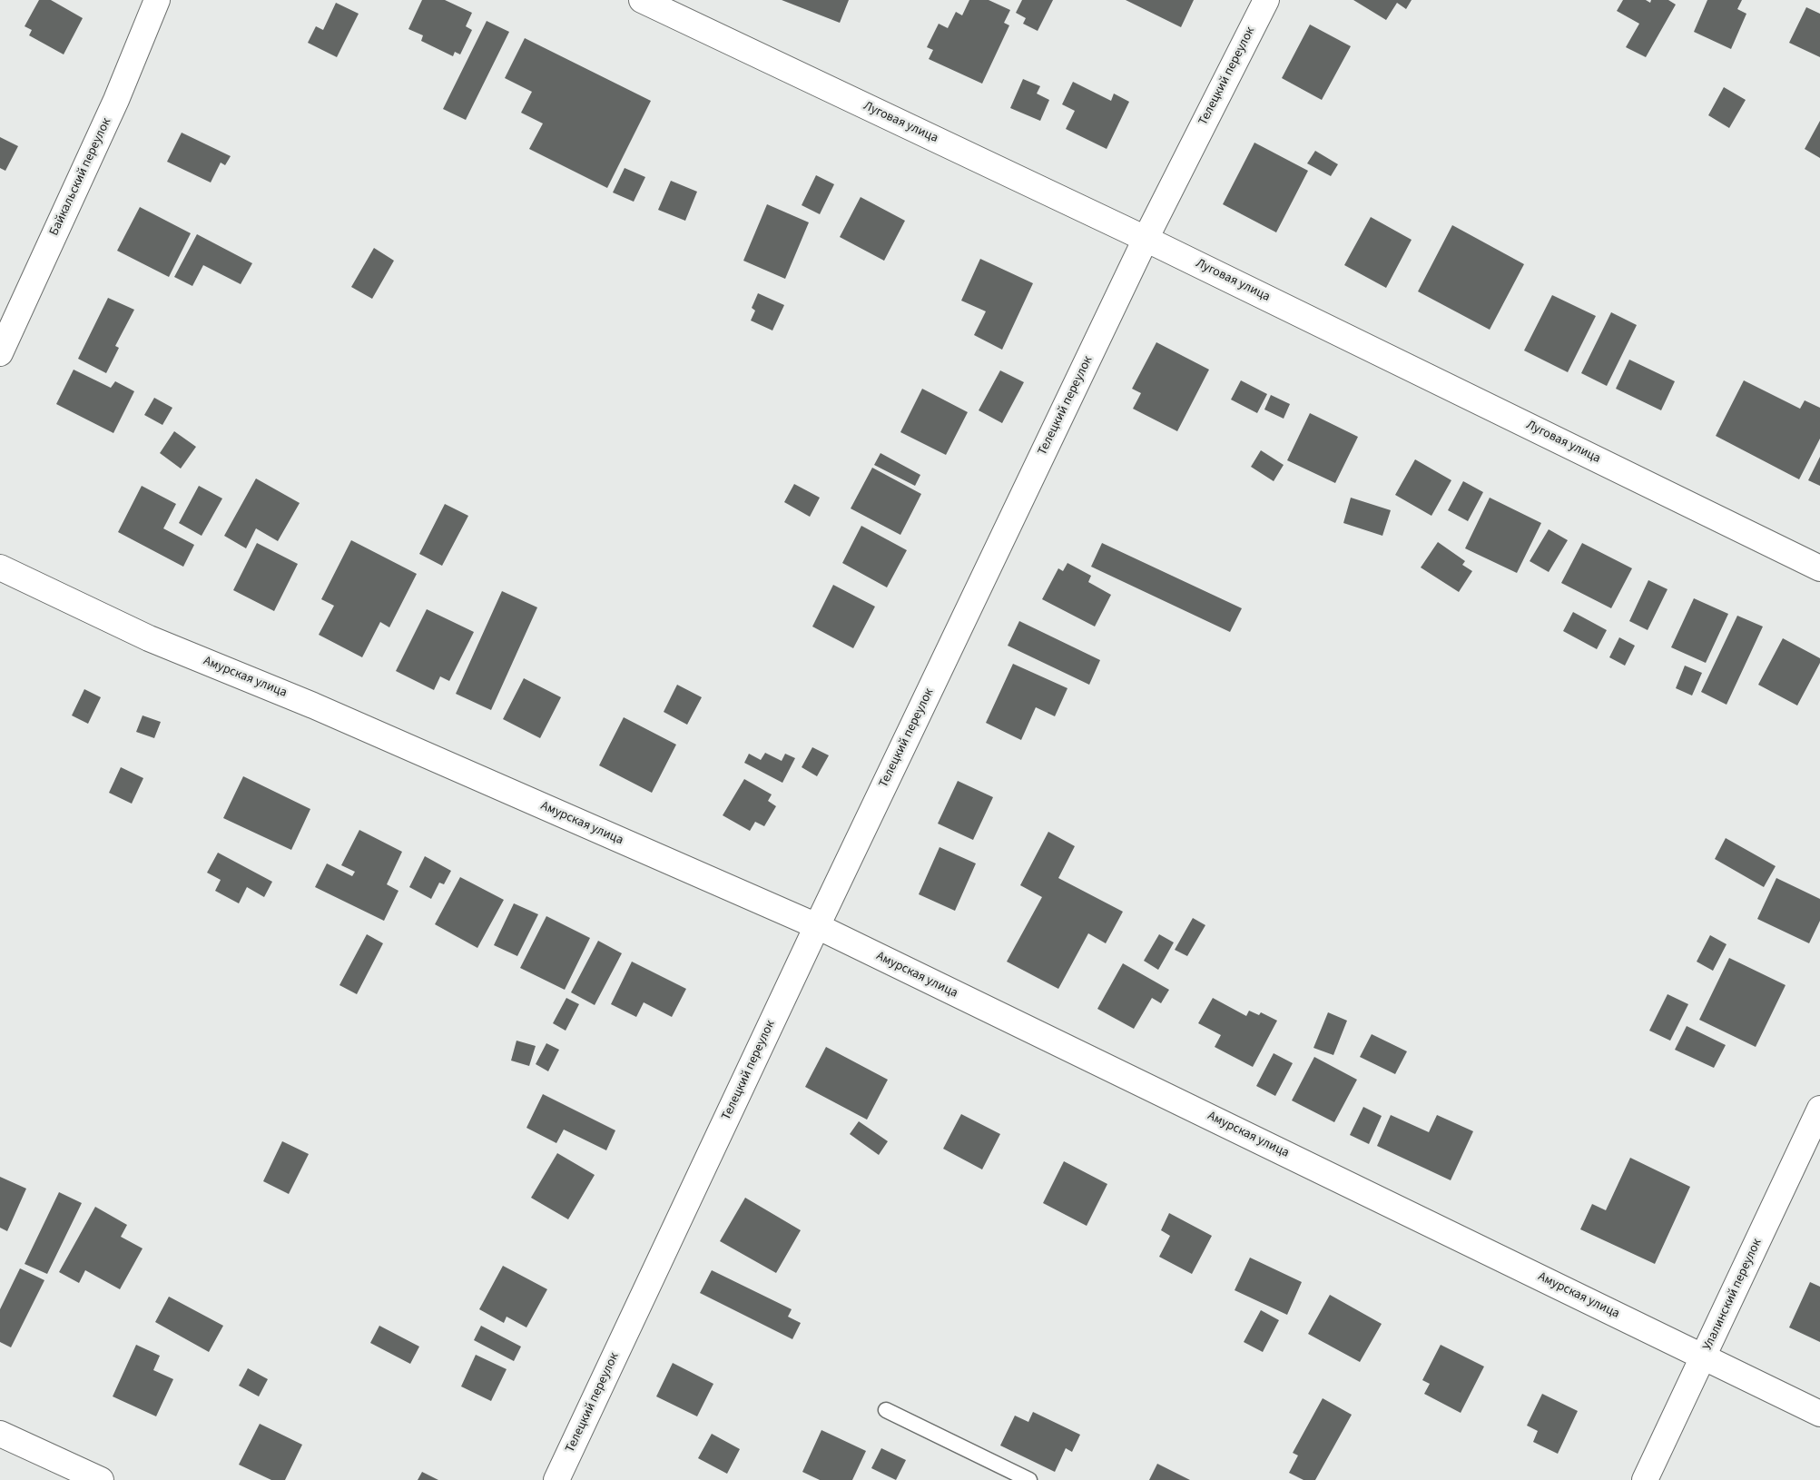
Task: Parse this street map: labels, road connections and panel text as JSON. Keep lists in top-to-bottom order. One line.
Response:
{"streets":{"street":["Телецкий переулок","Луговая улица","Байкальский переулок","Амурская улица","Улалинский переулок"]},"crossings":[["Телецкий переулок","Луговая улица"],["Телецкий переулок","Амурская улица"],["Амурская улица","Улалинский переулок"]]}
